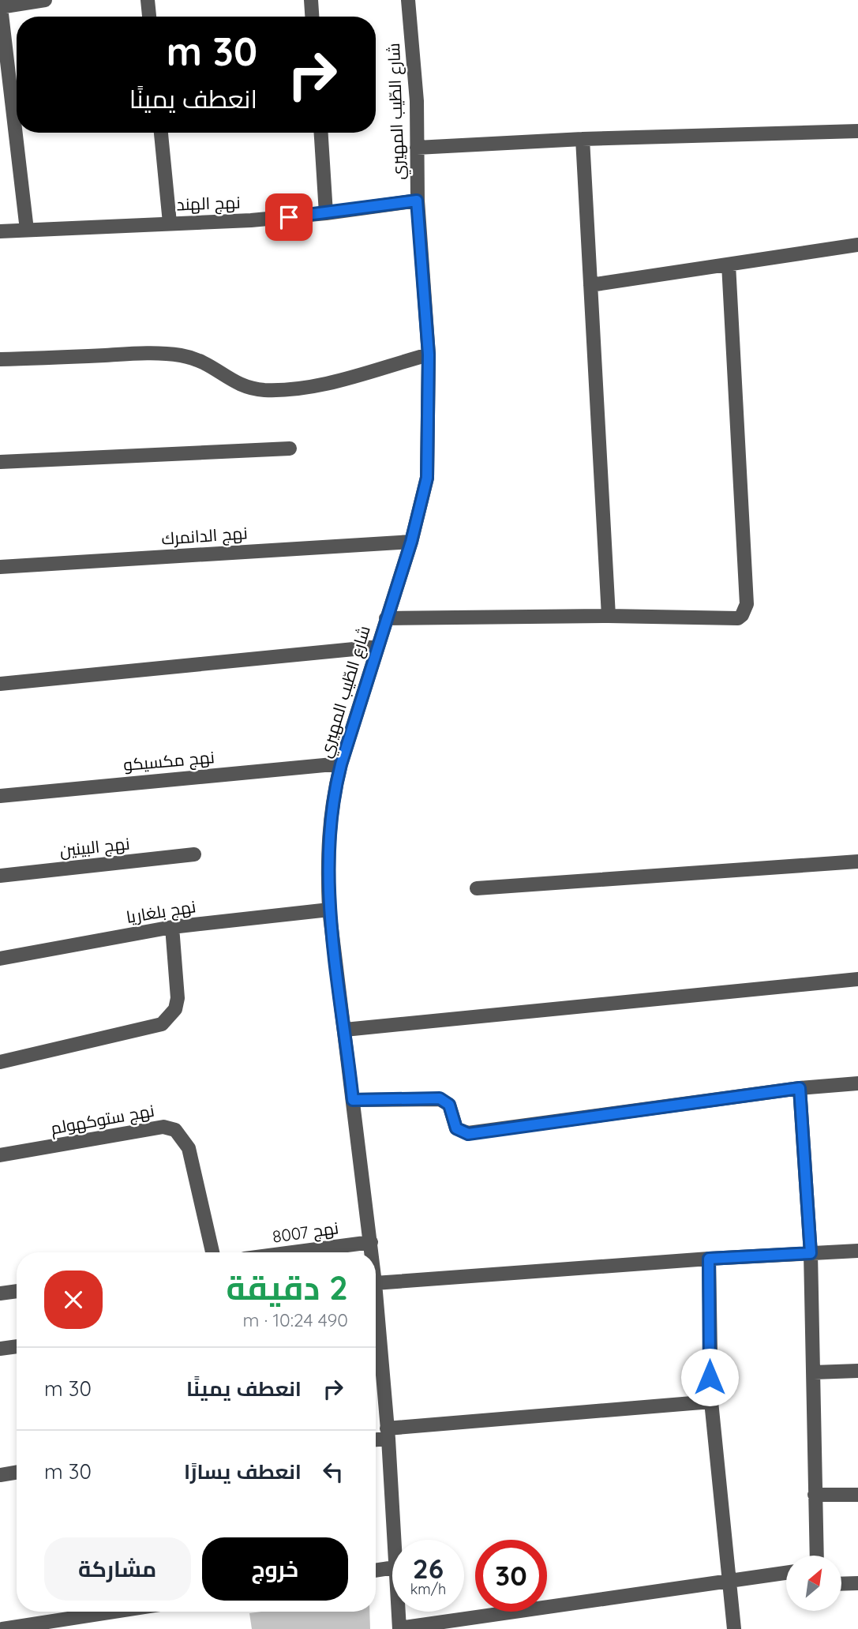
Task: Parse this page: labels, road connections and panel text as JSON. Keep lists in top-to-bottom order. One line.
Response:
{"streets":{"street":["شارع الطّيب المهيري","نهج الهند","نهج الدانمرك","نهج مكسيكو","نهج البينين","نهج بلغاريا","نهج ستوكهولم","نهج 8007"]},"crossings":[["شارع الطّيب المهيري","نهج الهند"],["شارع الطّيب المهيري","نهج الدانمرك"],["شارع الطّيب المهيري","نهج مكسيكو"],["شارع الطّيب المهيري","نهج بلغاريا"],["شارع الطّيب المهيري","نهج 8007"]],"north":"top right","page":{"turn":["30 m","انعطف يمينًا"],"heading":["2 دقيقة","490 m · 10:24"],"list":[{"name":"انعطف يمينًا","value":"30 m"},{"name":"انعطف يسارًا","value":"30 m"}],"buttons":["خروج","مشاركة"],"speed":"26 km/h","limit":"30"}}
